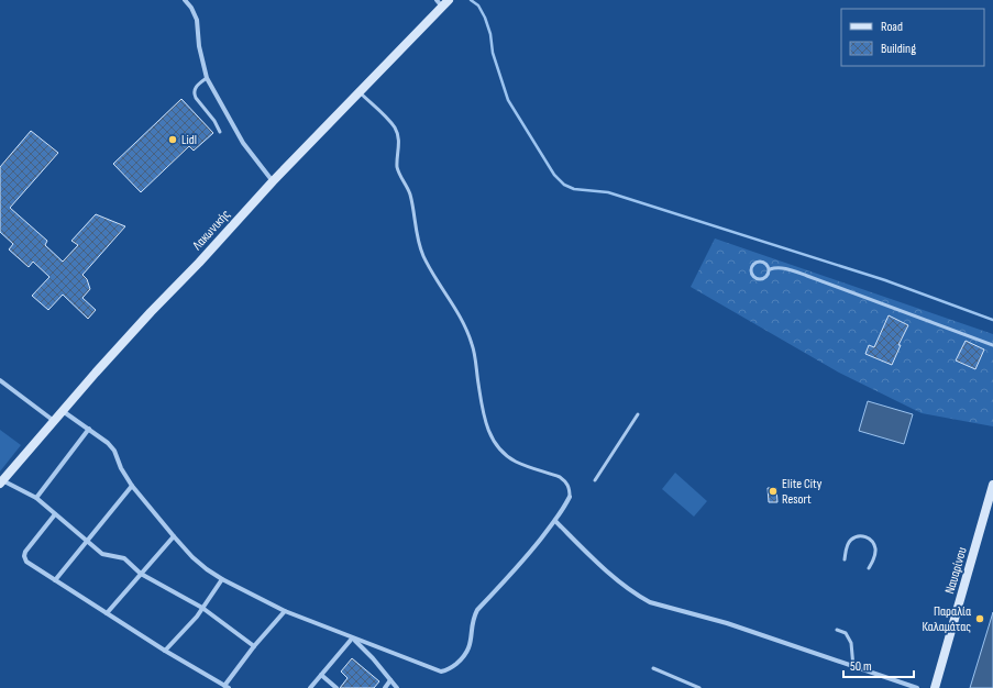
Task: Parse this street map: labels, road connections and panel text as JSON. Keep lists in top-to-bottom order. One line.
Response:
{"streets":{"main road":["Λακωνικής","Ναυαρίνου"]},"places":["Lidl","Elite City Resort","Παραλία Καλαμάτας"],"legend":["Road","Building"],"scale_bar":"50 m"}
